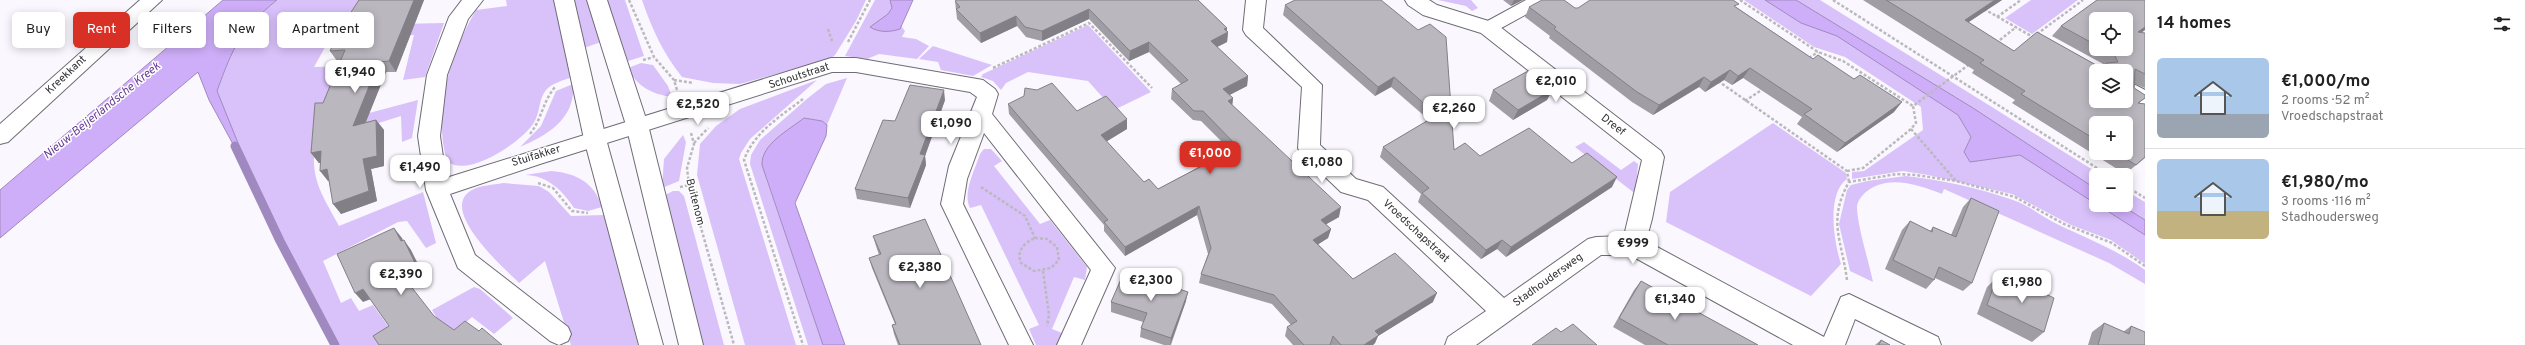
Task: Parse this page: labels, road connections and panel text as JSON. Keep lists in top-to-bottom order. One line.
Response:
{"streets":{"street":["Kreekkant","Schoutstraat","Dreef","Stuifakker","Vroedschapstraat","Stadhoudersweg"],"path":["Buitenom"]},"crossings":[["Schoutstraat","Stuifakker"],["Schoutstraat","Buitenom"],["Dreef","Stadhoudersweg"],["Vroedschapstraat","Stadhoudersweg"]],"water":["Nieuw-Beijerlandsche Kreek"],"page":{"heading":"14 homes","map_buttons":["+","−"],"chip":["Buy","Rent","Filters","New","Apartment"],"list":[{"name":"€1,000/mo","note":"2 rooms · 52 m² · Vroedschapstraat"},{"name":"€1,980/mo","note":"3 rooms · 116 m² · Stadhoudersweg"}],"price":["€1,940","€2,010","€2,520","€2,260","€1,090","€1,000","€1,080","€1,490","€999","€2,380","€2,390","€2,300","€1,980","€1,340"]}}
